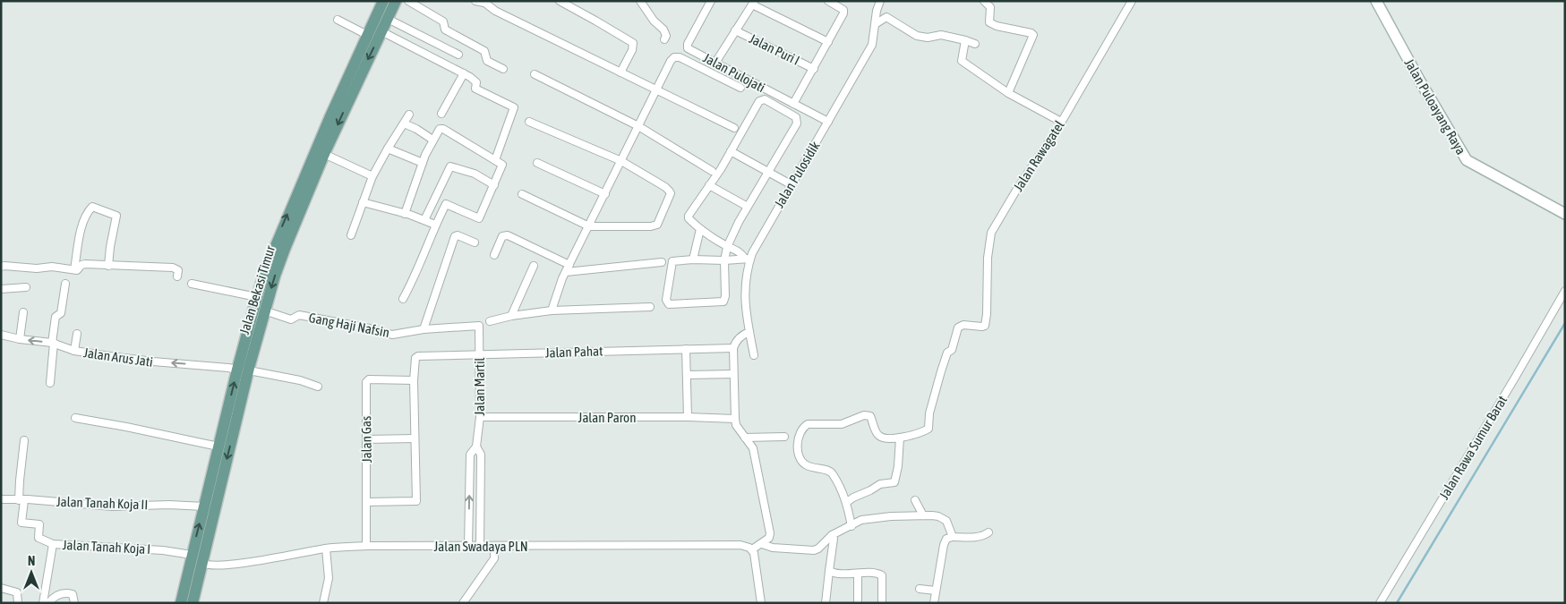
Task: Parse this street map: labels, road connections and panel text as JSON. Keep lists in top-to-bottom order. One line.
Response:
{"streets":{"main road":["Jalan Bekasi Timur"],"street":["Jalan Puri I","Jalan Pulojati","Jalan Puloayang Raya","Jalan Rawagatel","Jalan Pulosidik","Gang Haji Nafsin","Jalan Pahat","Jalan Arus Jati","Jalan Martil","Jalan Paron","Jalan Gas","Jalan Rawa Sumur Barat","Jalan Tanah Koja II","Jalan Swadaya PLN","Jalan Tanah Koja I"]},"crossings":[["Jalan Puri I","Jalan Pulojati"],["Jalan Pulojati","Jalan Pulosidik"],["Jalan Bekasi Timur","Gang Haji Nafsin"],["Jalan Bekasi Timur","Jalan Arus Jati"],["Jalan Bekasi Timur","Jalan Tanah Koja II"],["Jalan Bekasi Timur","Jalan Swadaya PLN"],["Jalan Bekasi Timur","Jalan Tanah Koja I"],["Gang Haji Nafsin","Jalan Martil"],["Jalan Pahat","Jalan Martil"],["Jalan Pahat","Jalan Gas"],["Jalan Martil","Jalan Paron"],["Jalan Martil","Jalan Swadaya PLN"],["Jalan Gas","Jalan Swadaya PLN"]],"one_way":["Jalan Arus Jati"],"north":"top"}
